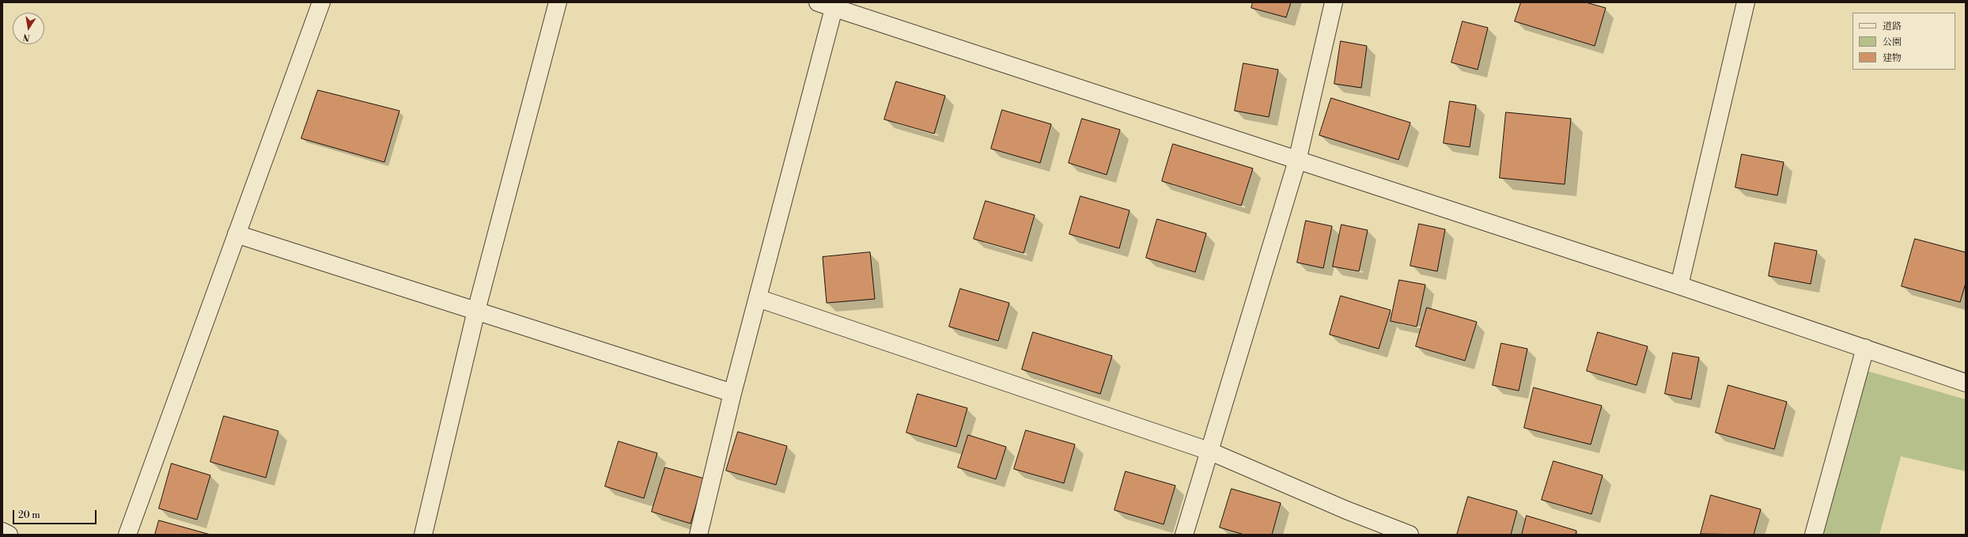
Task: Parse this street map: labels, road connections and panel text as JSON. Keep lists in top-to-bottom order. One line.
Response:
{"legend":["道路","公園","建物"],"scale_bar":"20 m","north":"bottom"}
